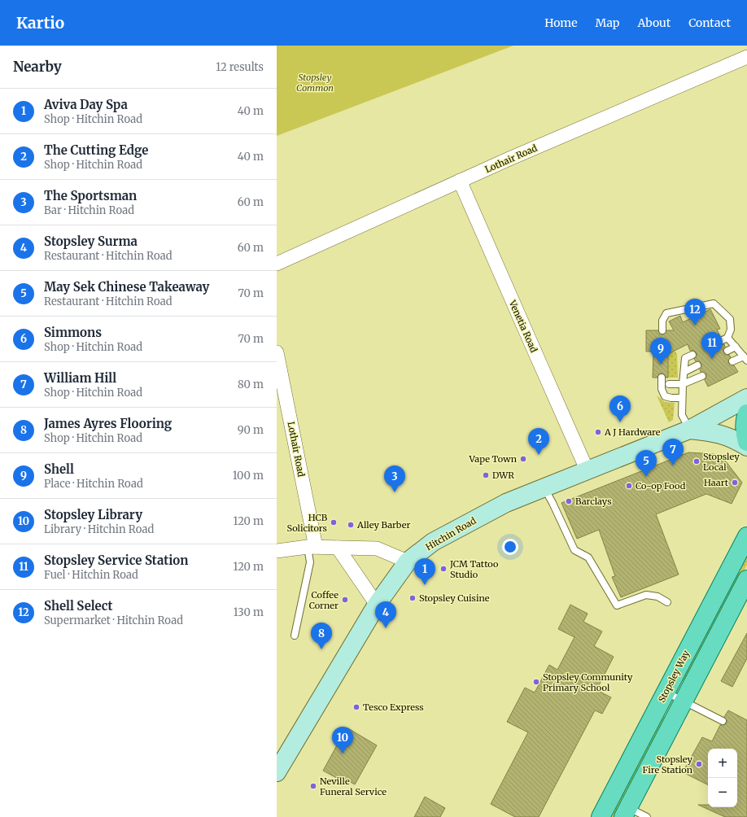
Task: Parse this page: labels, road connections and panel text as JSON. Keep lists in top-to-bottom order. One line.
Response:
{"streets":{"main road":["Stopsley Way"],"street":["Lothair Road","Venetia Road","Hitchin Road"]},"crossings":[["Lothair Road","Venetia Road"],["Venetia Road","Hitchin Road"]],"parks":["Stopsley Common"],"places":["A J Hardware","Vape Town","Stopsley Local","DWR","Haart","Co-op Food","Barclays","HCB Solicitors","Alley Barber","JCM Tattoo Studio","Stopsley Cuisine","Coffee Corner","Stopsley Community Primary School","Tesco Express","Stopsley Fire Station","Neville Funeral Service"],"page":{"header":"Kartio","nav":["Home","Map","About","Contact"],"heading":["Nearby","12 results"],"list":[{"mark":"1","name":"Aviva Day Spa","note":"Shop · Hitchin Road","value":"40 m"},{"mark":"2","name":"The Cutting Edge","note":"Shop · Hitchin Road","value":"40 m"},{"mark":"3","name":"The Sportsman","note":"Bar · Hitchin Road","value":"60 m"},{"mark":"4","name":"Stopsley Surma","note":"Restaurant · Hitchin Road","value":"60 m"},{"mark":"5","name":"May Sek Chinese Takeaway","note":"Restaurant · Hitchin Road","value":"70 m"},{"mark":"6","name":"Simmons","note":"Shop · Hitchin Road","value":"70 m"},{"mark":"7","name":"William Hill","note":"Shop · Hitchin Road","value":"80 m"},{"mark":"8","name":"James Ayres Flooring","note":"Shop · Hitchin Road","value":"90 m"},{"mark":"9","name":"Shell","note":"Place · Hitchin Road","value":"100 m"},{"mark":"10","name":"Stopsley Library","note":"Library · Hitchin Road","value":"120 m"},{"mark":"11","name":"Stopsley Service Station","note":"Fuel · Hitchin Road","value":"120 m"},{"mark":"12","name":"Shell Select","note":"Supermarket · Hitchin Road","value":"130 m"}],"pins":["12","11","9","6","2","7","5","3","1","4","8","10"],"map_buttons":["+","−"]}}
